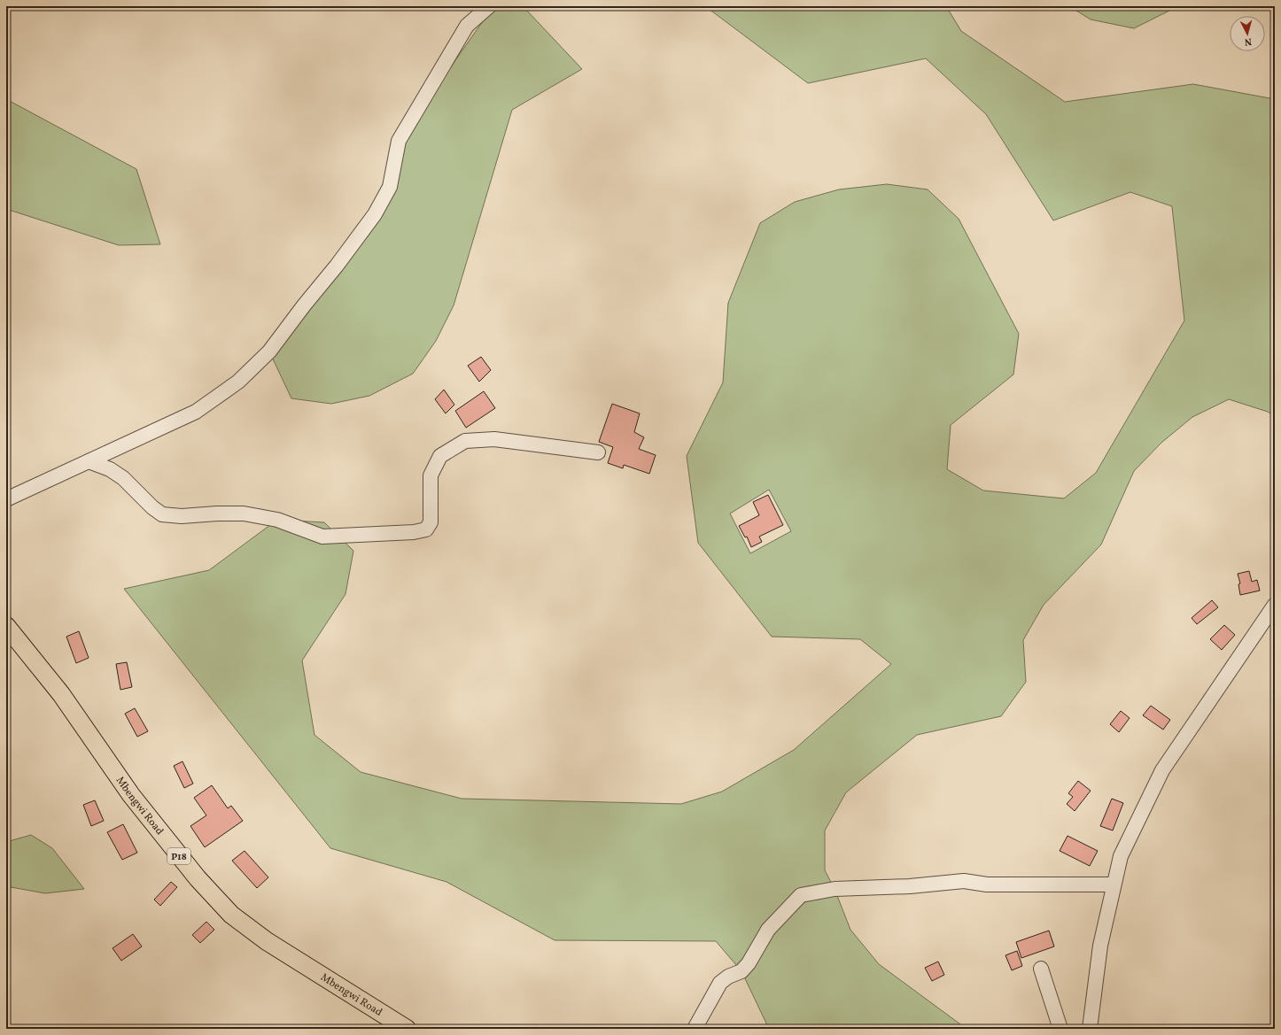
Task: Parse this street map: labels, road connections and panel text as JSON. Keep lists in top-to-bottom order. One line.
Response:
{"streets":{"main road":["Mbengwi Road","P18"]},"north":"bottom"}
